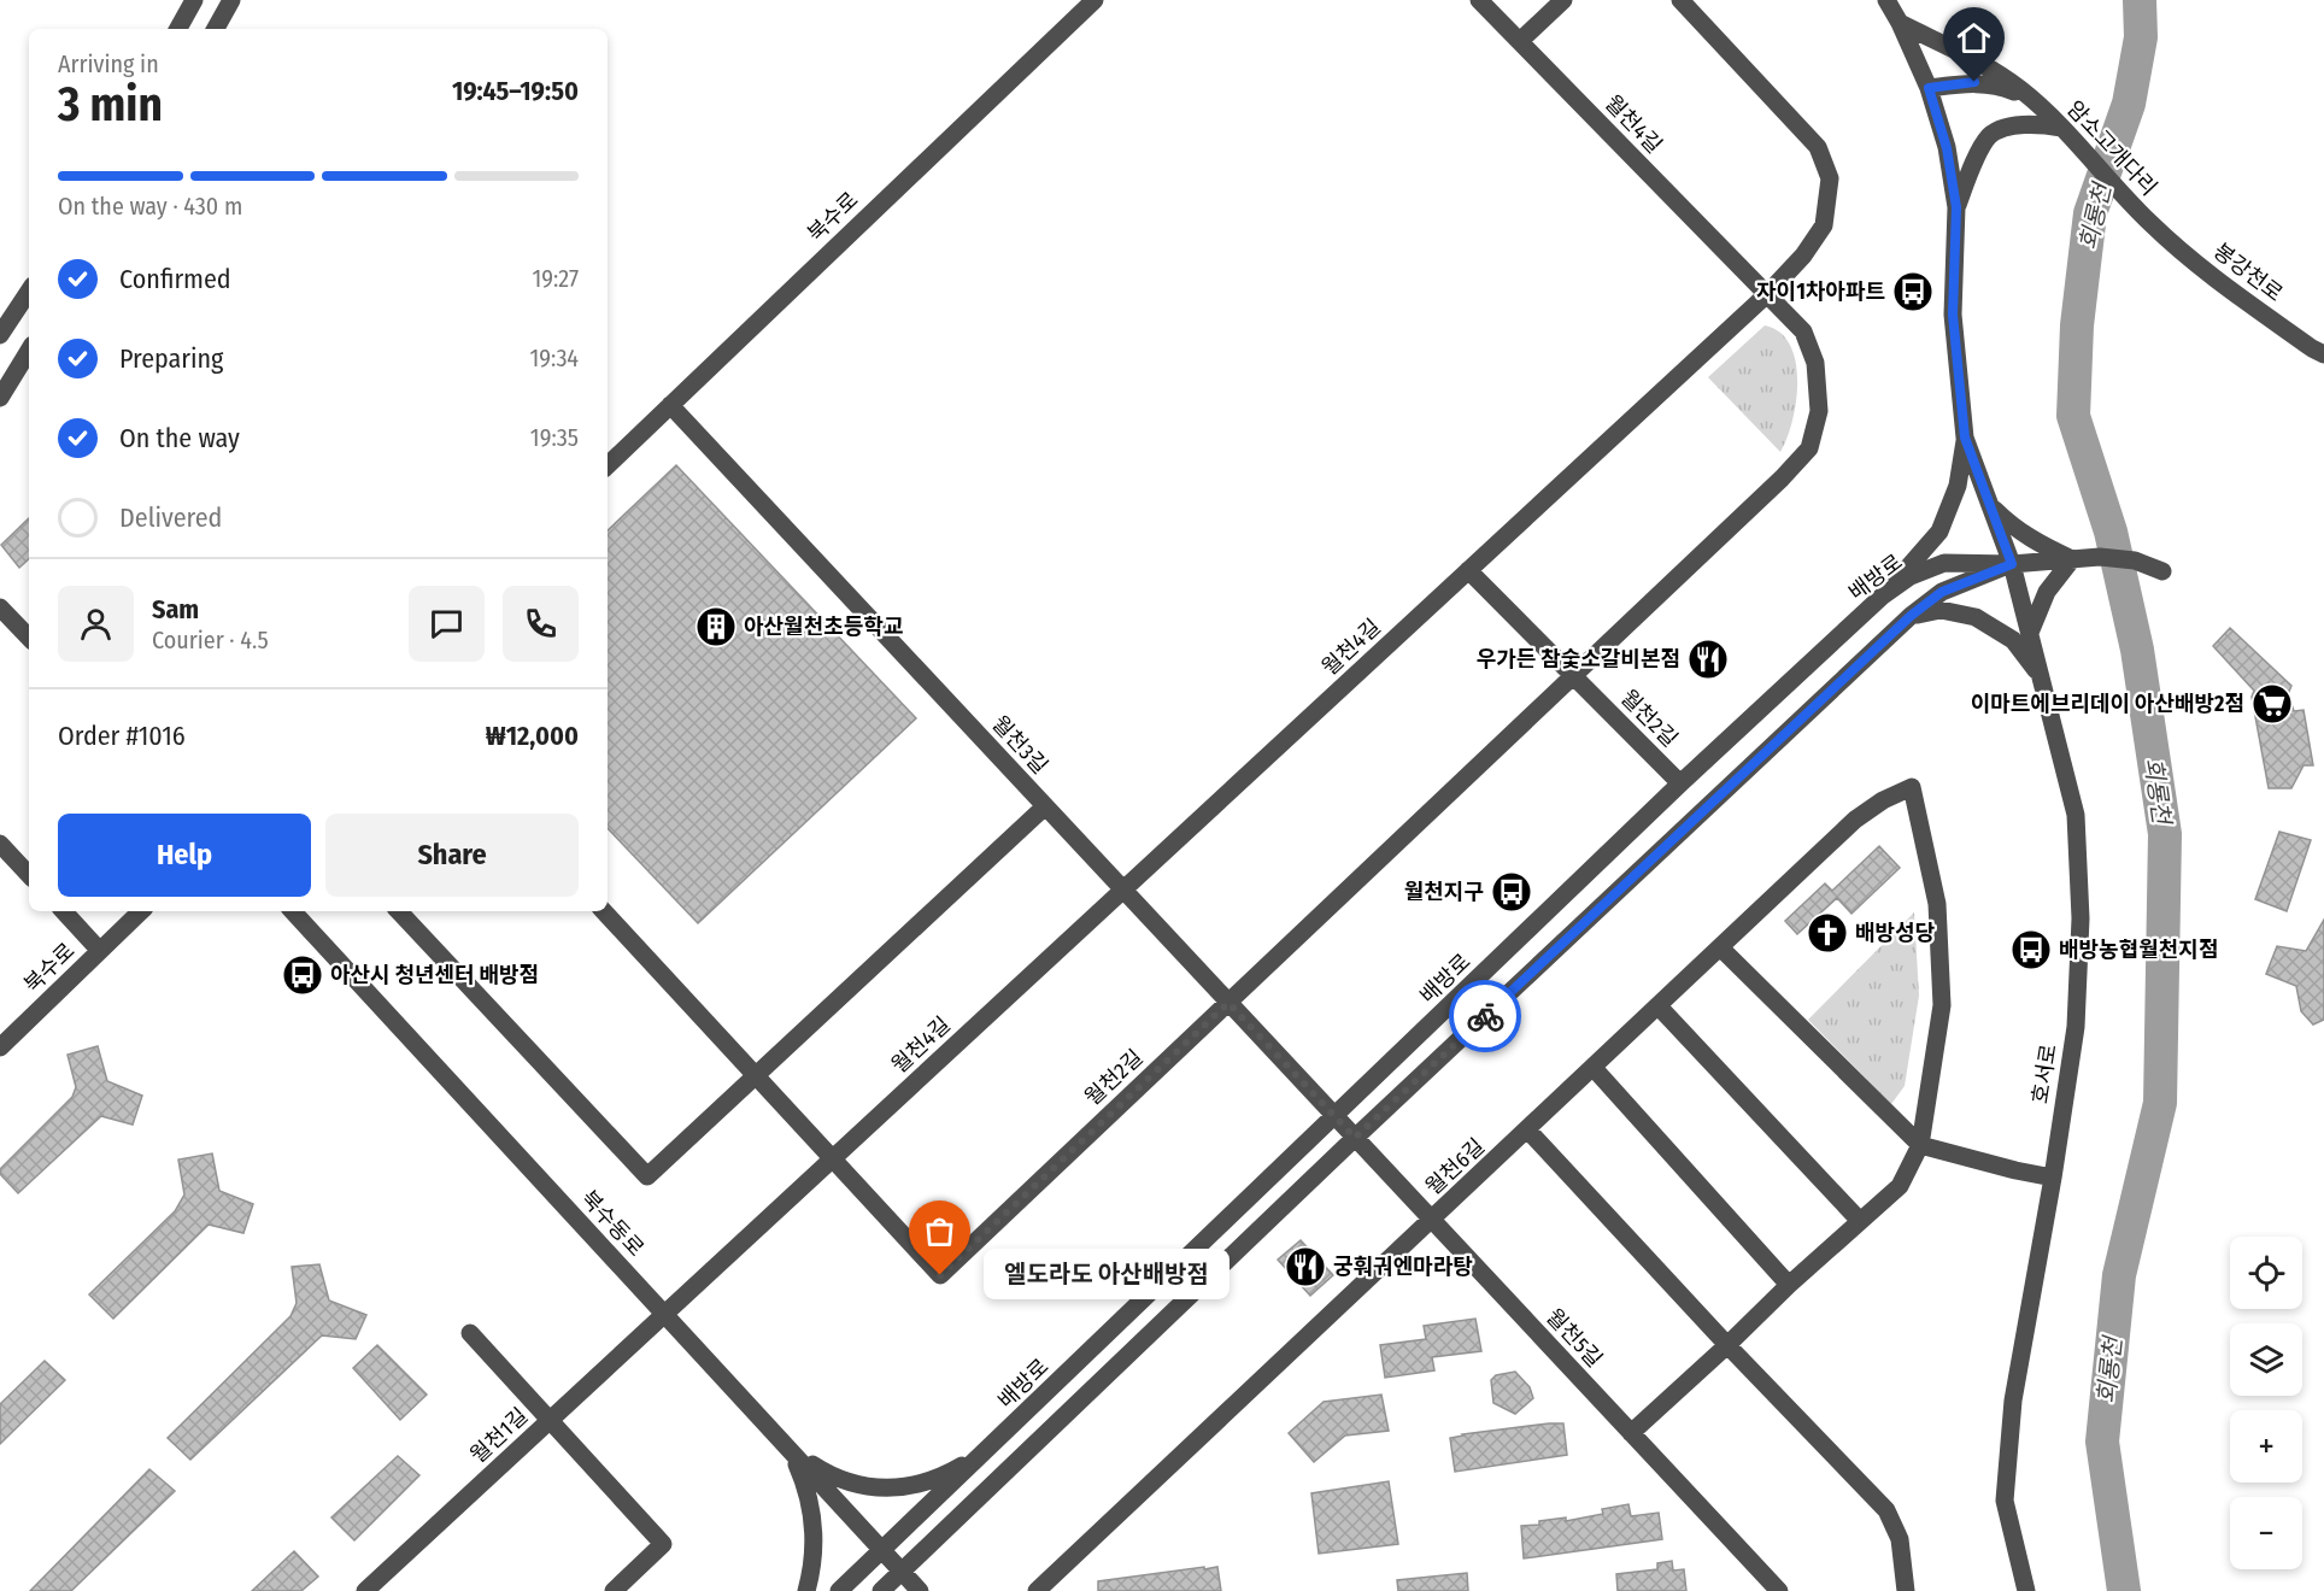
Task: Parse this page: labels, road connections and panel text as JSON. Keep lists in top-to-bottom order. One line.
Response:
{"streets":{"street":["월천4길","암소고개다리","북수로","봉강천로","배방로","월천2길","월천3길","호서로","월천6길","북수동로","월천5길","월천1길"]},"crossings":[["월천4길","월천2길"],["월천4길","월천3길"],["월천4길","북수동로"],["월천4길","월천1길"],["암소고개다리","봉강천로"],["북수로","월천3길"],["배방로","월천2길"],["배방로","월천3길"],["배방로","호서로"],["배방로","북수동로"],["배방로","월천5길"],["월천2길","월천3길"],["월천3길","월천5길"],["월천6길","월천5길"],["북수동로","월천1길"]],"water":["회룡천"],"places":{"bus stop":["자이1차아파트","월천지구","배방농협월천지점","아산시 청년센터 배방점"],"building":["아산월천초등학교"],"restaurant":["우가든 참숯소갈비본점","궁훠궈엔마라탕"],"supermarket":["이마트에브리데이 아산배방2점"],"church":["배방성당"],"other":["엘도라도 아산배방점"]},"page":{"heading":["3 min","Arriving in","19:45–19:50"],"panel":["Sam","Courier · 4.5","Order #1016","₩12,000"],"bar":"On the way · 430 m","list":[["Confirmed","19:27"],["Preparing","19:34"],["On the way","19:35"],"Delivered"],"buttons":["Help","Share"],"map_buttons":["+","−"],"bubble":"엘도라도 아산배방점"}}
